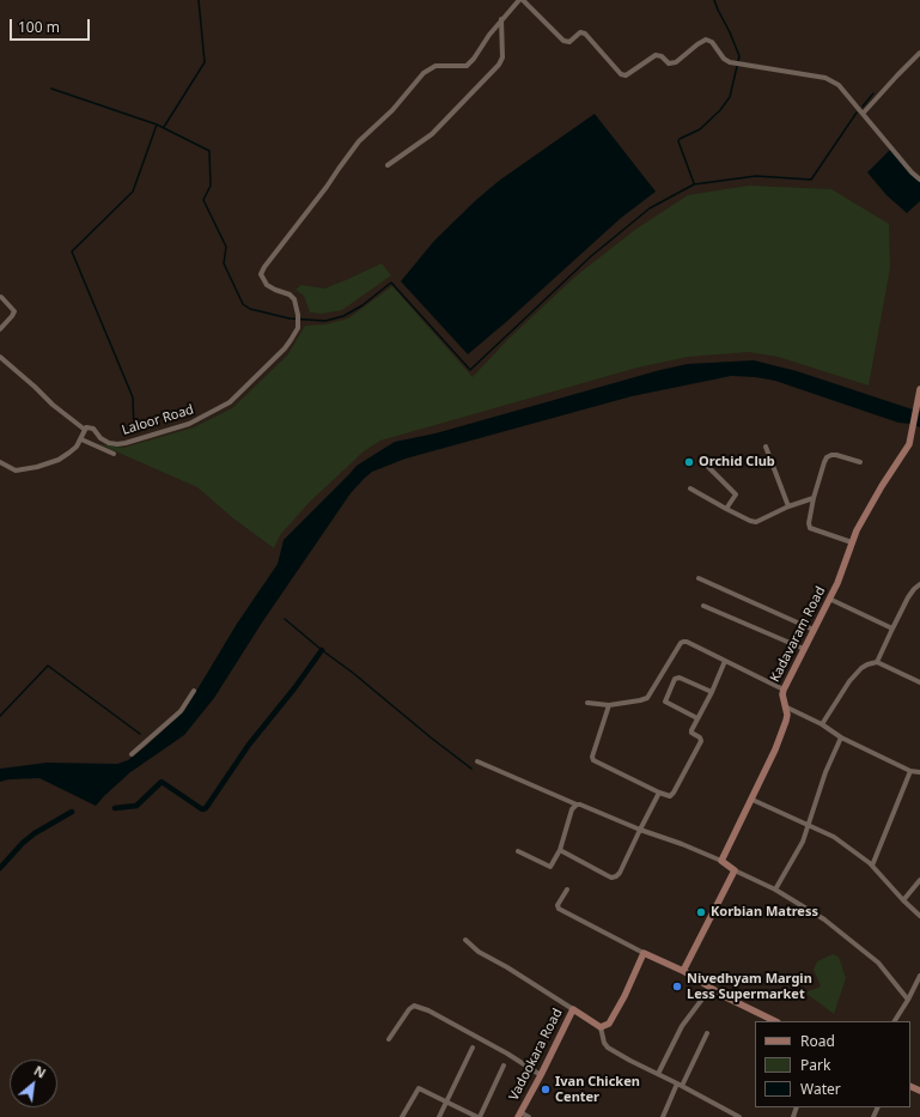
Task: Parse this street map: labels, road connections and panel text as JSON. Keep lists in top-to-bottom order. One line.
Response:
{"streets":{"main road":["Kadavaram Road","Vadookara Road"],"street":["Laloor Road"]},"places":["Orchid Club","Korbian Matress","Nivedhyam Margin Less Supermarket","Ivan Chicken Center"],"legend":["Road","Park","Water"],"scale_bar":"100 m","north":"top right"}
